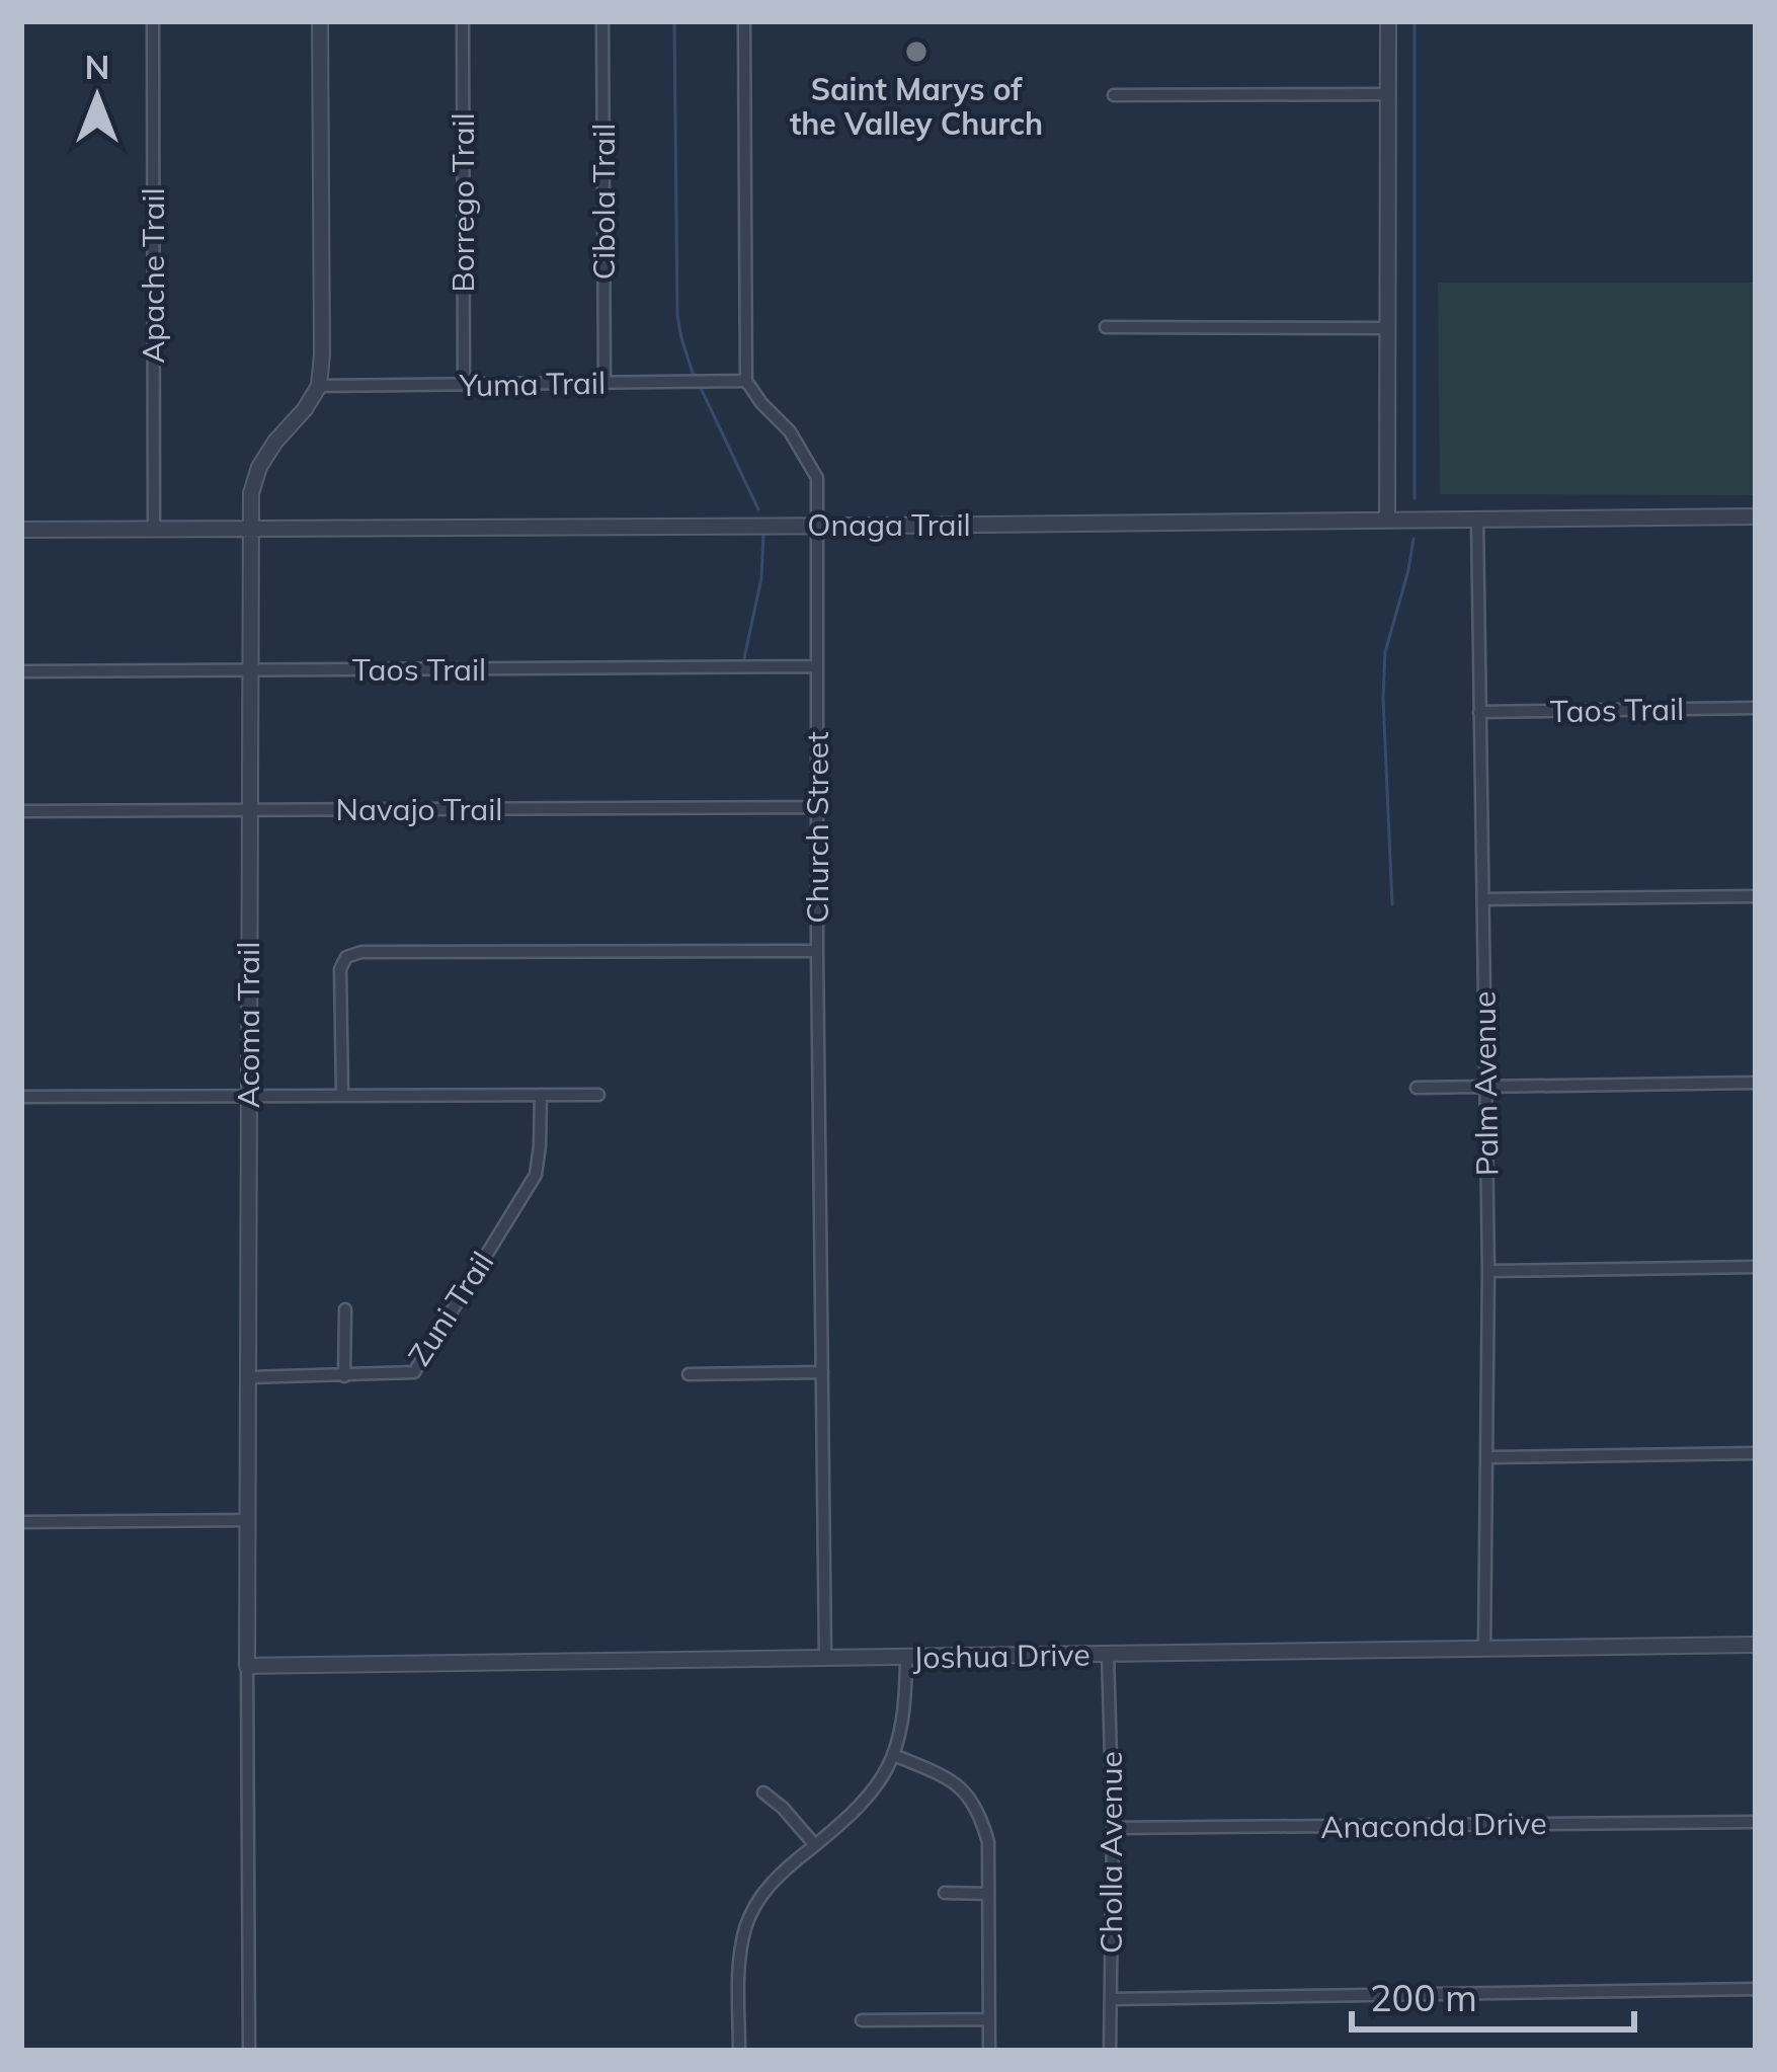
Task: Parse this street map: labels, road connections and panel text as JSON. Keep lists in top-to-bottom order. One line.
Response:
{"streets":{"street":["Cibola Trail","Borrego Trail","Apache Trail","Yuma Trail","Onaga Trail","Taos Trail","Navajo Trail","Church Street","Acoma Trail","Palm Avenue","Zuni Trail","Joshua Drive","Anaconda Drive","Cholla Avenue"]},"crossings":[["Cibola Trail","Yuma Trail"],["Borrego Trail","Yuma Trail"],["Apache Trail","Onaga Trail"],["Yuma Trail","Church Street"],["Yuma Trail","Acoma Trail"],["Onaga Trail","Church Street"],["Onaga Trail","Acoma Trail"],["Onaga Trail","Palm Avenue"],["Taos Trail","Church Street"],["Taos Trail","Acoma Trail"],["Taos Trail","Palm Avenue"],["Navajo Trail","Church Street"],["Navajo Trail","Acoma Trail"],["Church Street","Joshua Drive"],["Acoma Trail","Zuni Trail"],["Acoma Trail","Joshua Drive"],["Palm Avenue","Joshua Drive"],["Joshua Drive","Cholla Avenue"],["Anaconda Drive","Cholla Avenue"]],"places":["Saint Marys of the Valley Church"],"scale_bar":"200 m","north":"top"}
